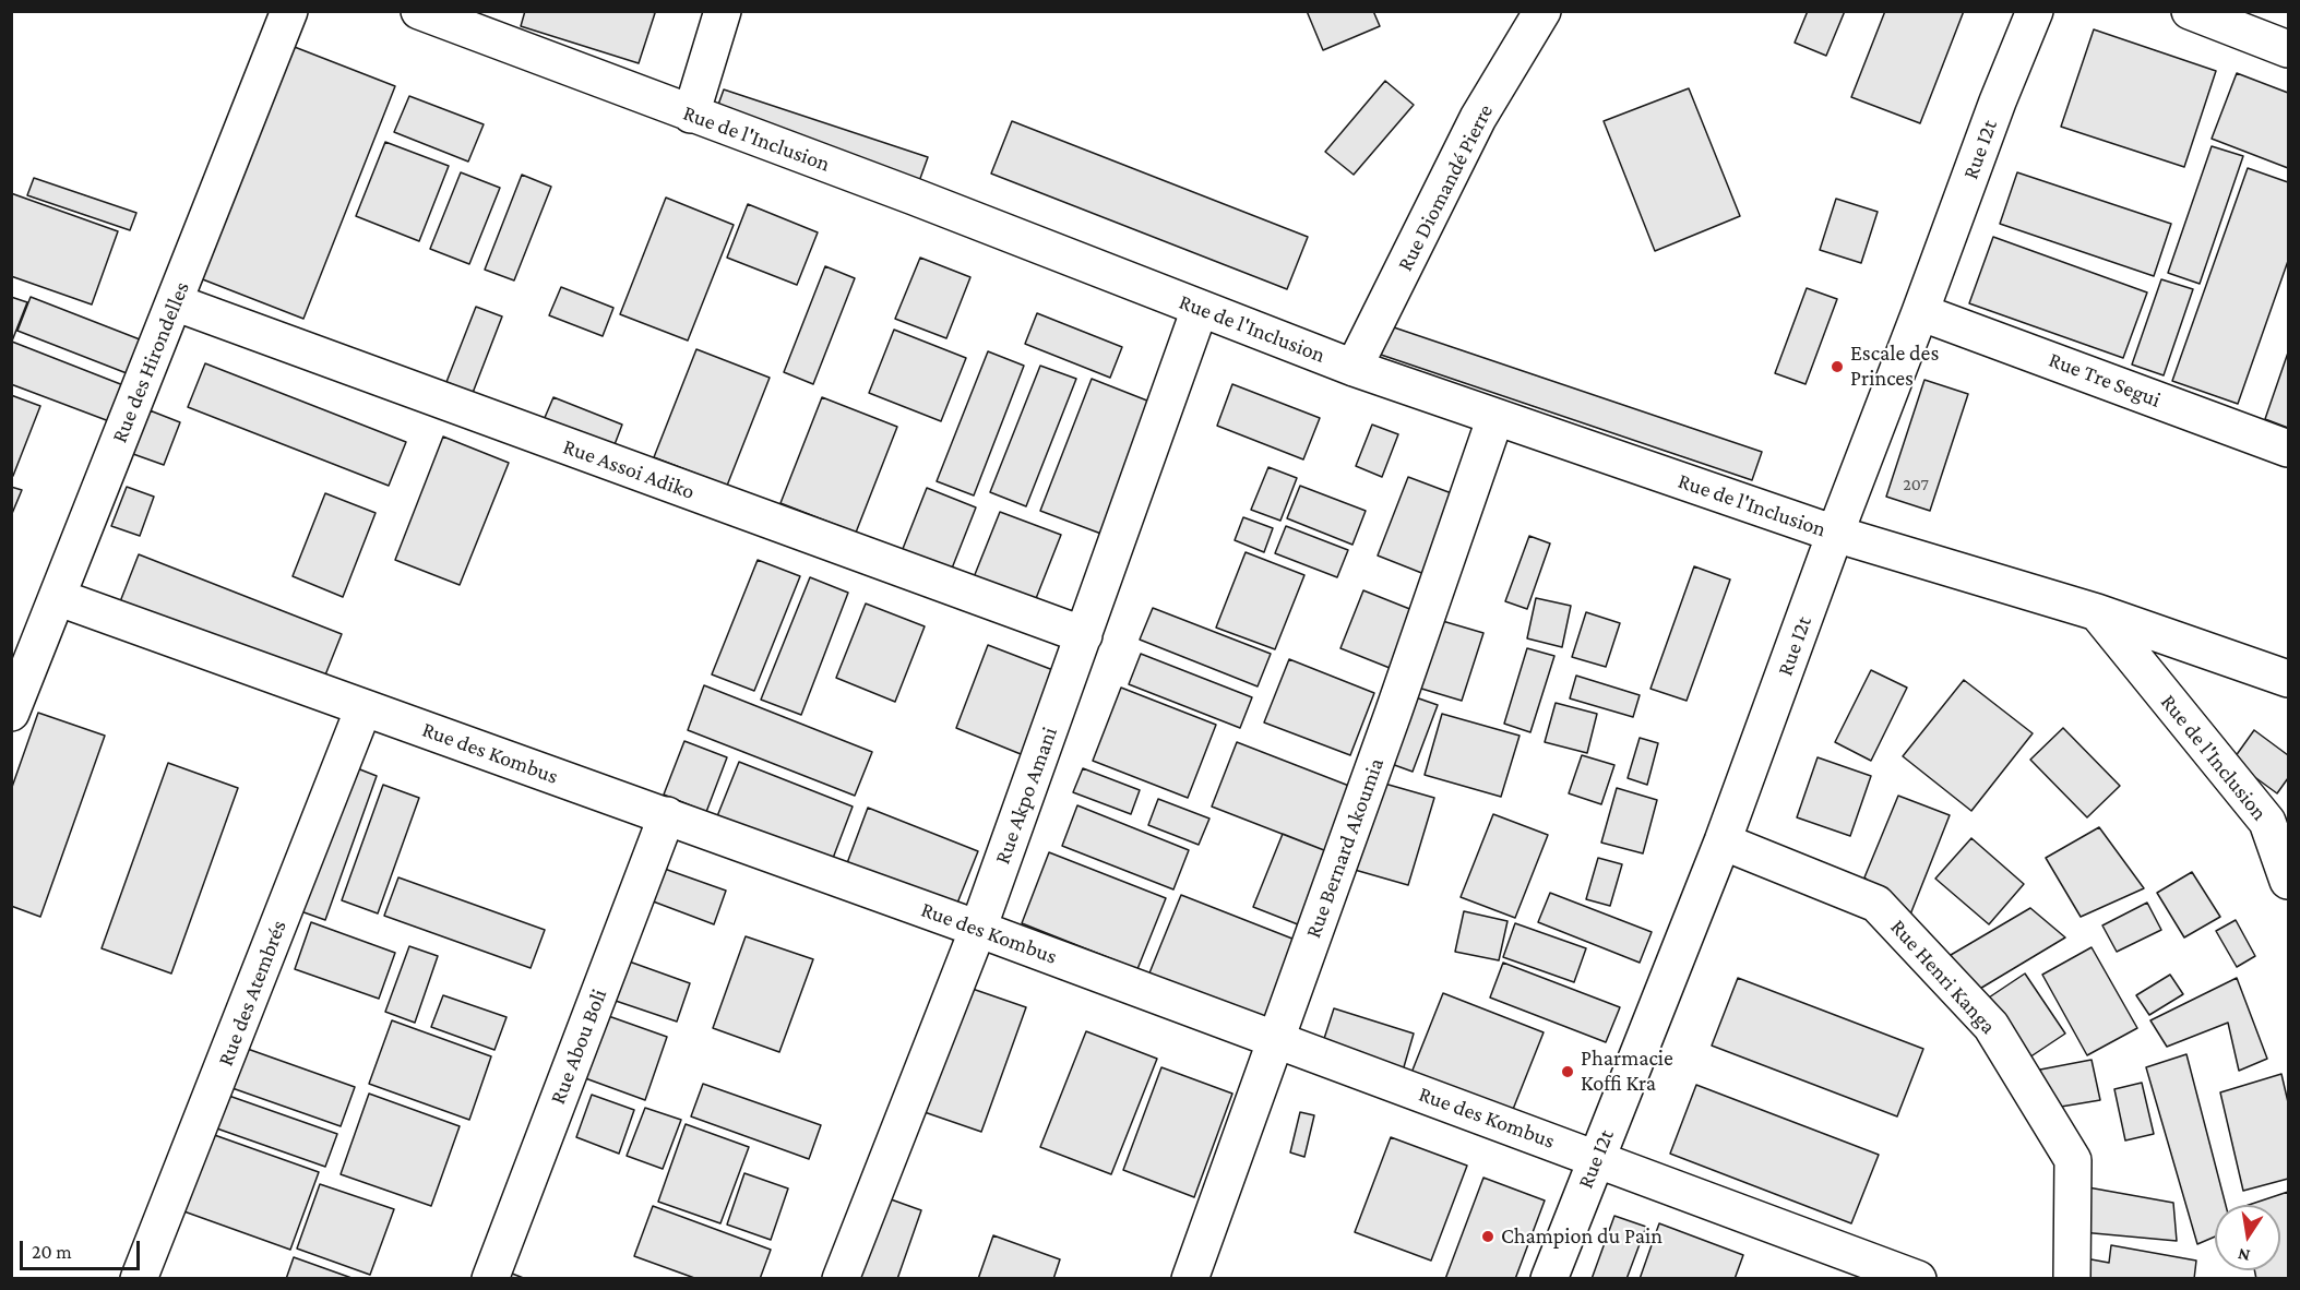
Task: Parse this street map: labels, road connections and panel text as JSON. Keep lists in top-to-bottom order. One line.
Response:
{"streets":{"street":["Rue de l'Inclusion","Rue I2t","Rue Diomandé Pierre","Rue des Hirondelles","Rue Tre Segui","Rue Assoi Adiko","Rue des Kombus","Rue Akpo Amani","Rue Bernard Akoumia","Rue Henri Kanga","Rue des Atembrés","Rue Abou Boli"]},"crossings":[["Rue de l'Inclusion","Rue I2t"],["Rue de l'Inclusion","Rue Diomandé Pierre"],["Rue de l'Inclusion","Rue Akpo Amani"],["Rue de l'Inclusion","Rue Bernard Akoumia"],["Rue I2t","Rue Tre Segui"],["Rue I2t","Rue des Kombus"],["Rue I2t","Rue Henri Kanga"],["Rue des Hirondelles","Rue Assoi Adiko"],["Rue des Hirondelles","Rue des Kombus"],["Rue Assoi Adiko","Rue Akpo Amani"],["Rue des Kombus","Rue Akpo Amani"],["Rue des Kombus","Rue Bernard Akoumia"],["Rue des Kombus","Rue des Atembrés"],["Rue des Kombus","Rue Abou Boli"]],"places":["Escale des Princes","Pharmacie Koffi Kra","Champion du Pain"],"house_numbers":["207"],"scale_bar":"20 m","north":"bottom"}
